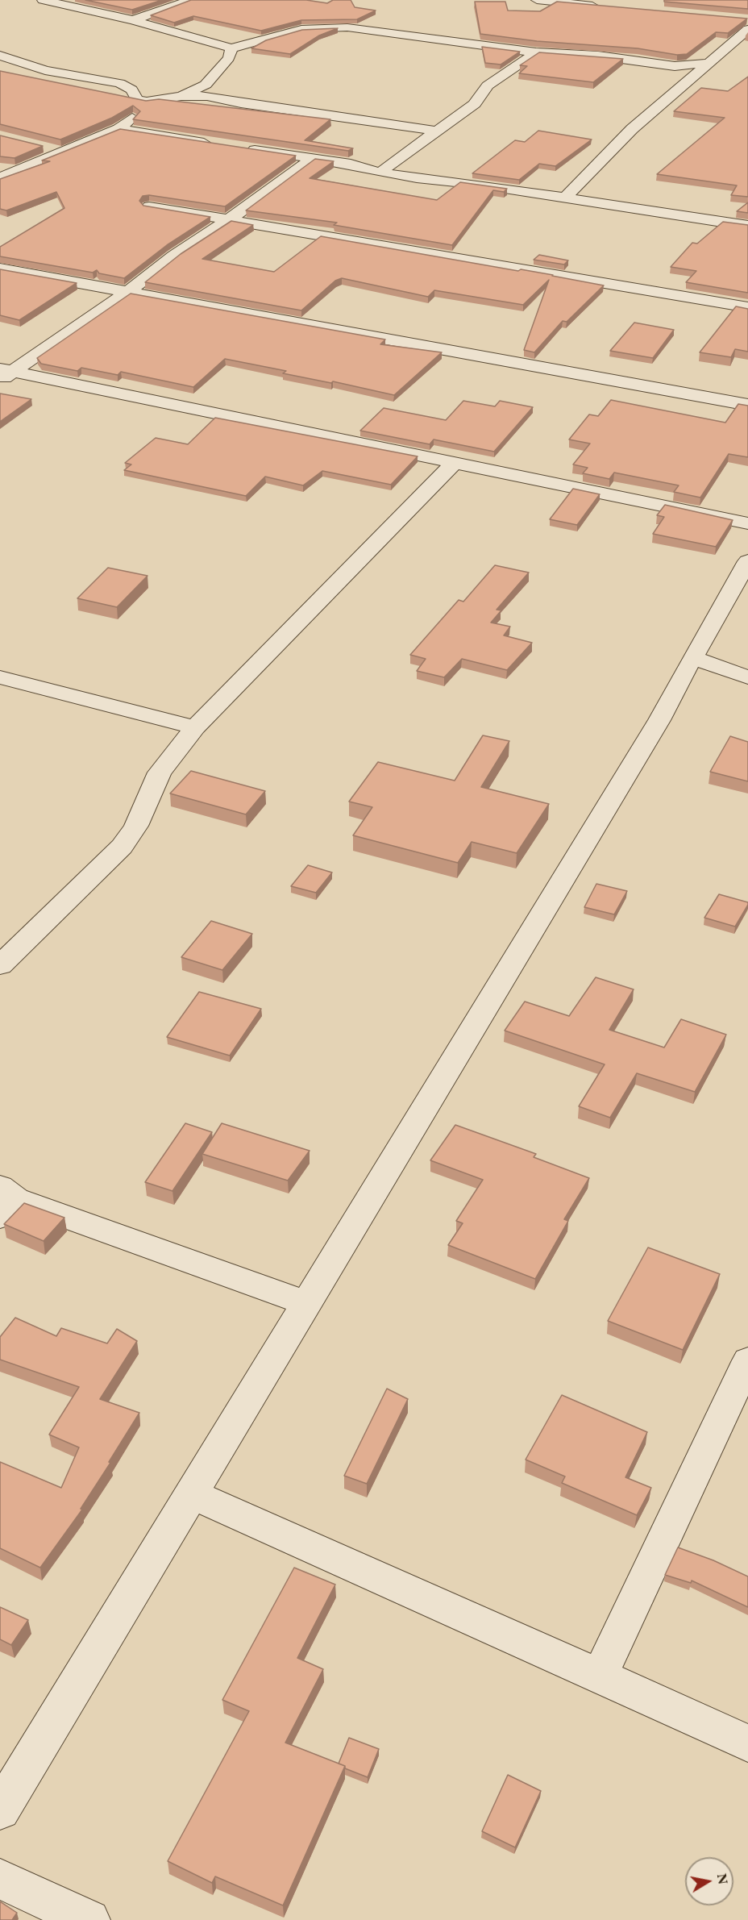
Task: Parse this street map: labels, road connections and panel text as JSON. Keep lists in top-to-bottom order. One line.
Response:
{"north":"right"}
